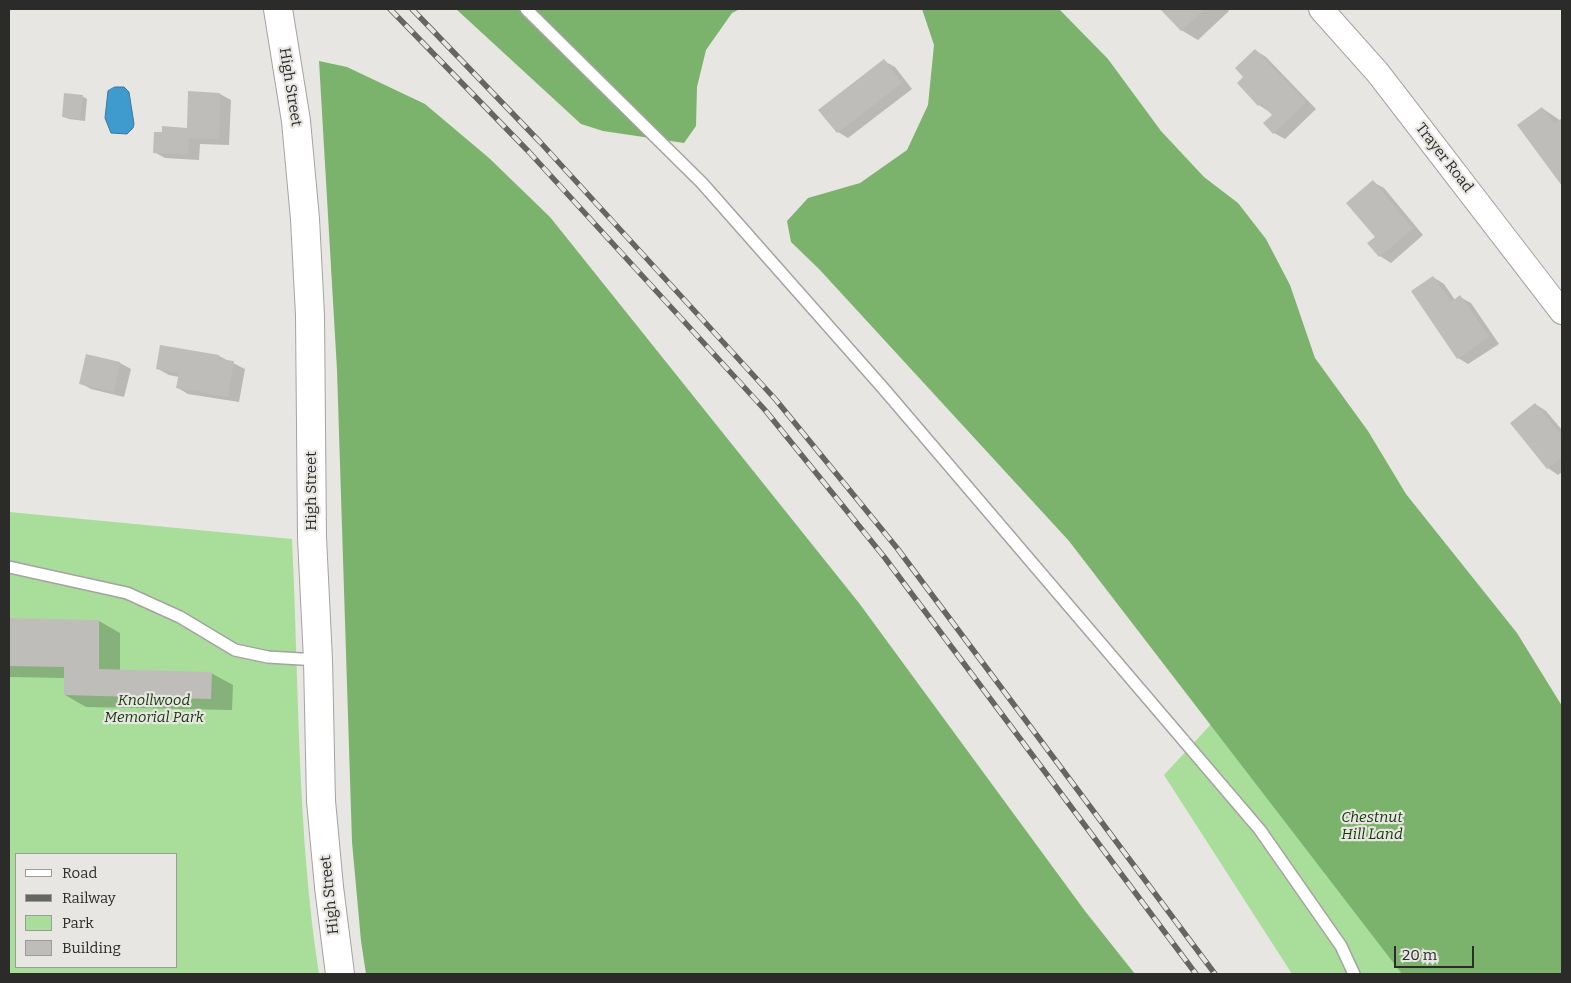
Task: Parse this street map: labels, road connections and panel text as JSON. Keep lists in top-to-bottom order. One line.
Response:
{"streets":{"street":["High Street","Trayer Road"]},"parks":["Knollwood Memorial Park","Chestnut Hill Land"],"legend":["Road","Railway","Park","Building"],"scale_bar":"20 m"}
